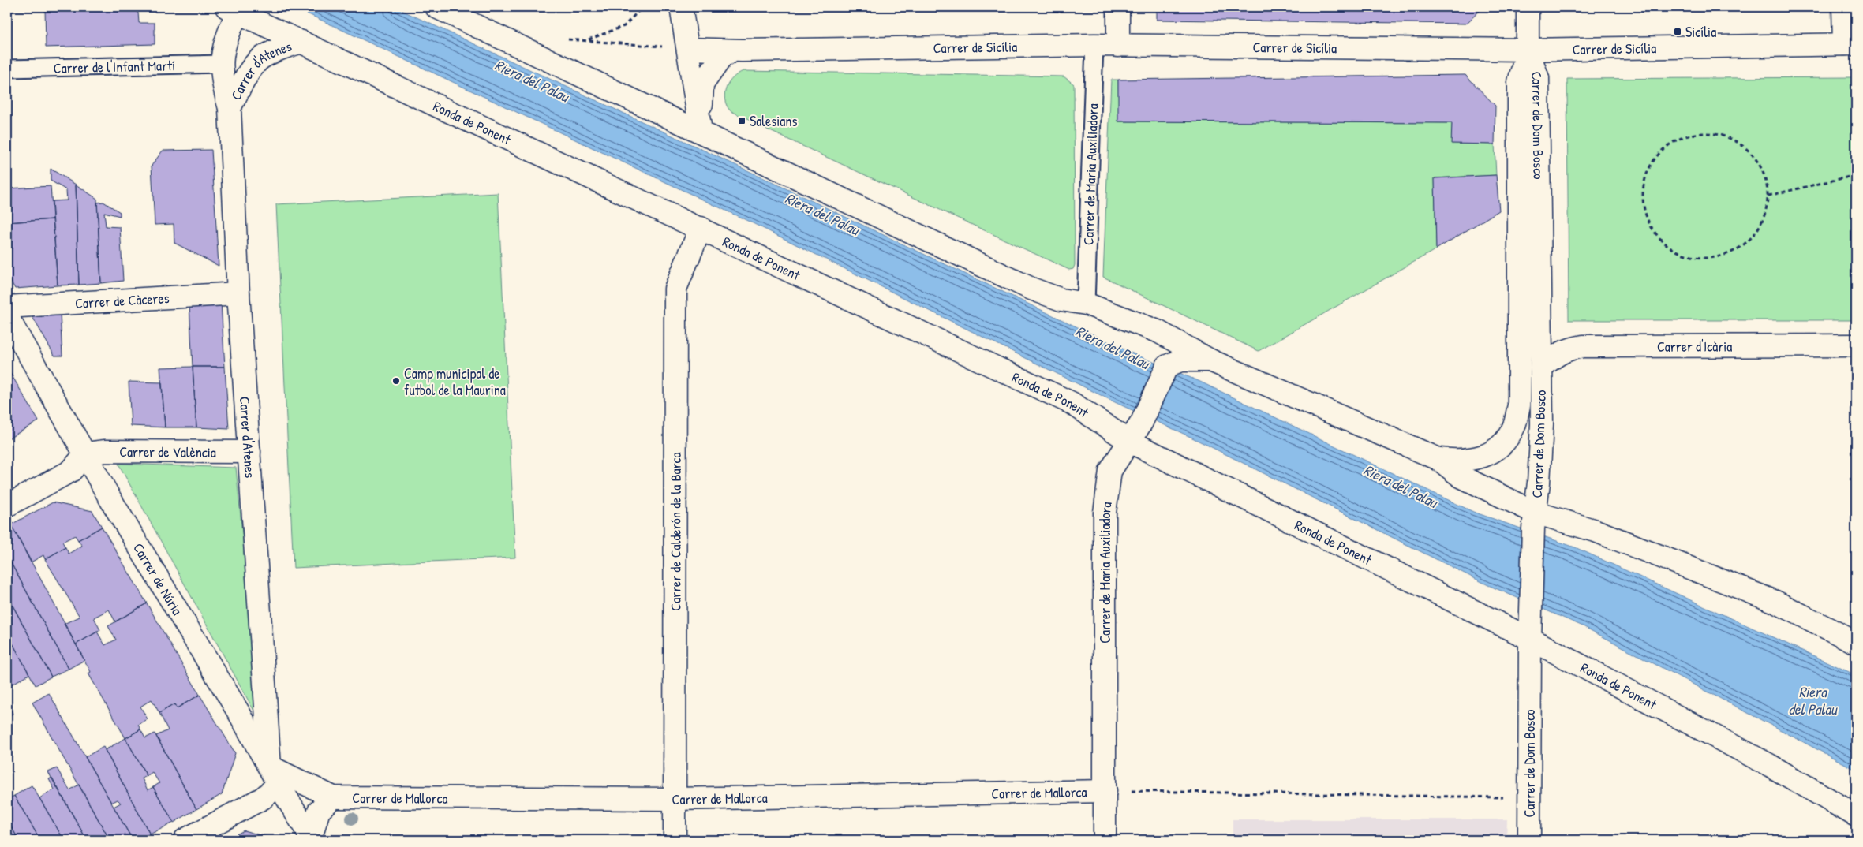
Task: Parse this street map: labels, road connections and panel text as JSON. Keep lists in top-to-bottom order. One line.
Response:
{"streets":{"street":["Carrer de Sicília","Carrer de l'Infant Martí","Carrer d'Atenes","Ronda de Ponent","Carrer de Dom Bosco","Carrer de Maria Auxiliadora","Carrer de Càceres","Carrer d'Icària","Carrer de València","Carrer de Calderón de la Barca","Carrer de Núria","Carrer de Mallorca"]},"crossings":[["Carrer de Sicília","Carrer de Dom Bosco"],["Carrer de Sicília","Carrer de Maria Auxiliadora"],["Carrer de l'Infant Martí","Carrer d'Atenes"],["Carrer d'Atenes","Ronda de Ponent"],["Carrer d'Atenes","Carrer de Càceres"],["Carrer d'Atenes","Carrer de València"],["Carrer d'Atenes","Carrer de Núria"],["Carrer d'Atenes","Carrer de Mallorca"],["Ronda de Ponent","Carrer de Dom Bosco"],["Ronda de Ponent","Carrer de Maria Auxiliadora"],["Ronda de Ponent","Carrer de Calderón de la Barca"],["Carrer de Dom Bosco","Carrer d'Icària"],["Carrer de Maria Auxiliadora","Carrer de Mallorca"],["Carrer de València","Carrer de Núria"],["Carrer de Calderón de la Barca","Carrer de Mallorca"],["Carrer de Núria","Carrer de Mallorca"]],"water":["Riera del Palau"],"places":{"transit":["Sicília","Salesians"],"other":["Camp municipal de futbol de la Maurina"]}}
